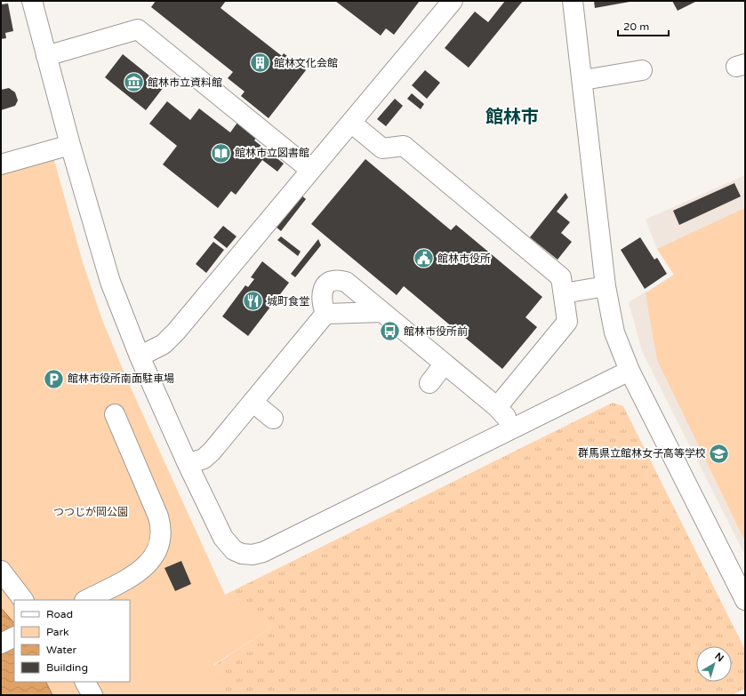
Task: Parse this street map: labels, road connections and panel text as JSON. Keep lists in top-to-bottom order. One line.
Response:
{"districts":["館林市"],"parks":["つつじが岡公園"],"places":{"building":["館林文化会館"],"museum":["館林市立資料館"],"library":["館林市立図書館"],"public building":["館林市役所"],"restaurant":["城町食堂"],"bus stop":["館林市役所前"],"parking":["館林市役所南面駐車場"],"school or university":["群馬県立館林女子高等学校"]},"legend":["Road","Park","Water","Building"],"scale_bar":"20 m","north":"top right"}
